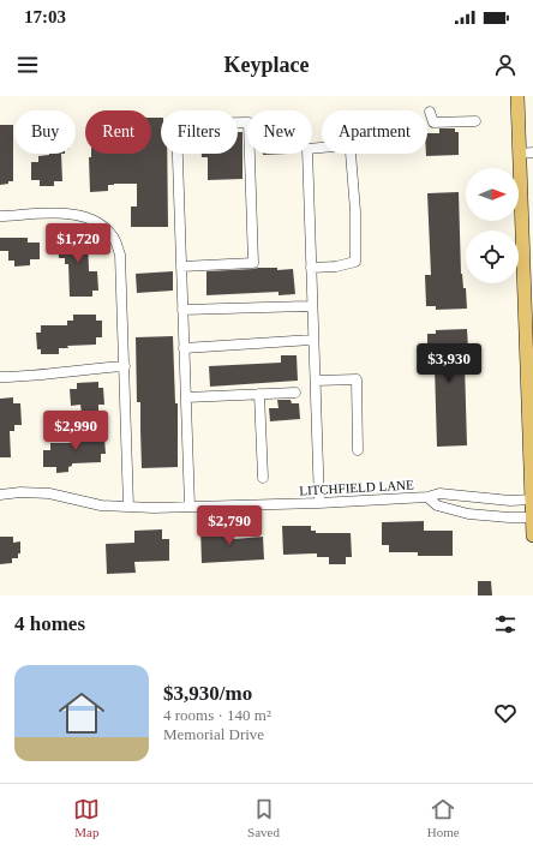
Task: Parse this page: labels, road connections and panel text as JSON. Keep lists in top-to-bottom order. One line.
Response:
{"streets":{"street":["LITCHFIELD LANE"]},"north":"right","page":{"status":"17:03","header":"Keyplace","chip":["Buy","Rent","Filters","New","Apartment"],"price":["$1,720","$3,930","$2,990","$2,790"],"heading":"4 homes","list":[{"name":"$3,930/mo","note":"4 rooms · 140 m² · Memorial Drive"}],"tabs":["Map","Saved","Home"]}}
